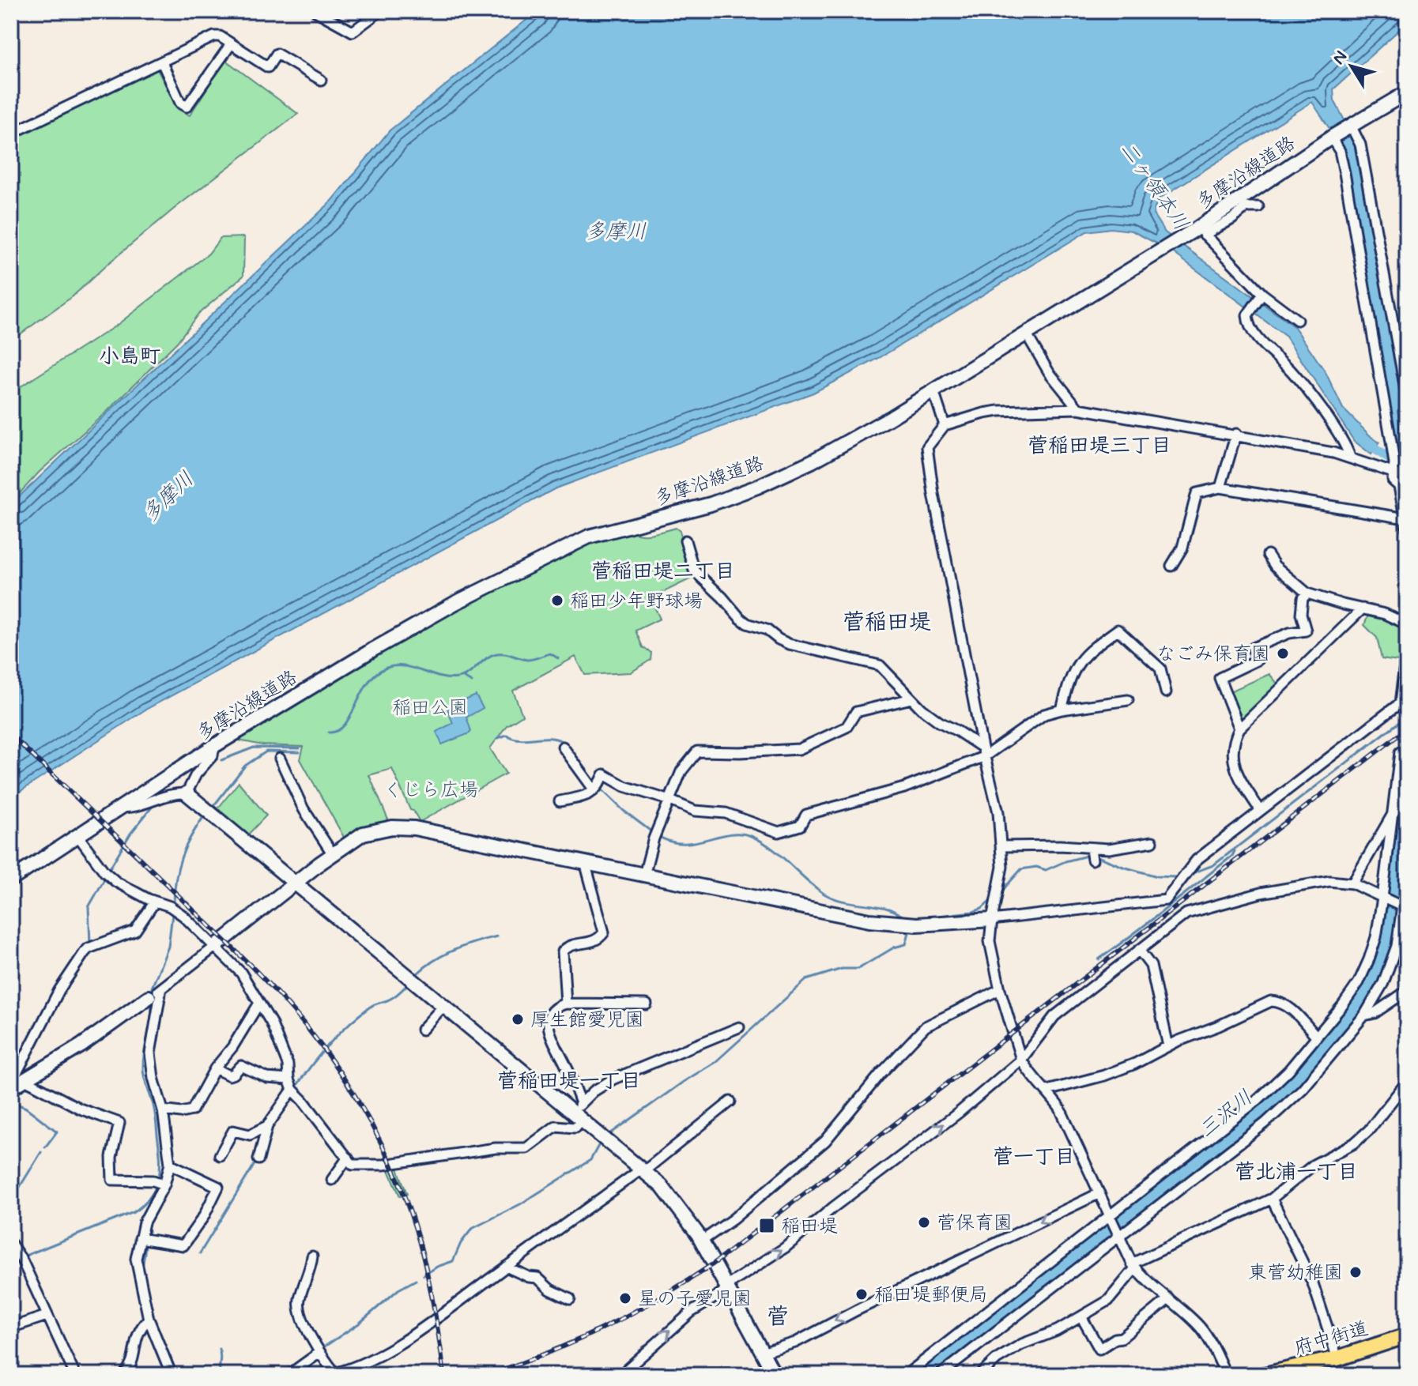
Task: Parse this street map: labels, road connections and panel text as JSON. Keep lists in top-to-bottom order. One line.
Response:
{"streets":{"main road":["府中街道"],"street":["多摩沿線道路"]},"districts":["小島町","菅稲田堤三丁目","菅稲田堤二丁目","菅稲田堤","菅稲田堤一丁目","菅一丁目","菅北浦一丁目","菅"],"water":["二ヶ領本川","多摩川","三沢川"],"parks":["稲田公園","くじら広場"],"places":{"other":["稲田少年野球場","なごみ保育園","厚生館愛児園","菅保育園","東菅幼稚園","稲田堤郵便局","星の子愛児園"],"transit":["稲田堤"]},"north":"top left"}
